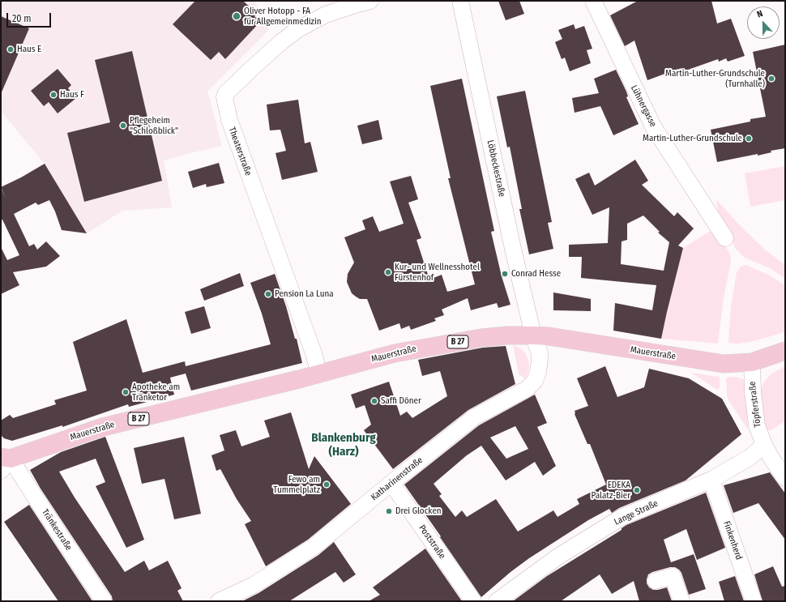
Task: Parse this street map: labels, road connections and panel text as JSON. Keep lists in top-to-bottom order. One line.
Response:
{"streets":{"main road":["B 27","Mauerstraße"],"street":["Lühnergasse","Theaterstraße","Löbbeckestraße","Töpferstraße","Katharinenstraße","Lange Straße","Tränkestraße","Finkenherd","Poststraße"]},"crossings":[["Theaterstraße","Mauerstraße"],["Löbbeckestraße","Mauerstraße"],["Löbbeckestraße","Katharinenstraße"],["Mauerstraße","Töpferstraße"],["Mauerstraße","Katharinenstraße"],["Mauerstraße","Tränkestraße"],["Töpferstraße","Lange Straße"],["Katharinenstraße","Poststraße"],["Lange Straße","Finkenherd"]],"districts":["Blankenburg (Harz)"],"places":["Oliver Hotopp - FA für Allgemeinmedizin","Haus E","Martin-Luther-Grundschule (Turnhalle)","Haus F","Pflegeheim \"Schloßblick\"","Martin-Luther-Grundschule","Kur- und Wellnesshotel Fürstenhof","Conrad Hesse","Pension La Luna","Apotheke am Tränketor","Saffi Döner","Fewo am Tummelplatz","EDEKA Palatz-Bier","Drei Glocken"],"scale_bar":"20 m","north":"top"}
